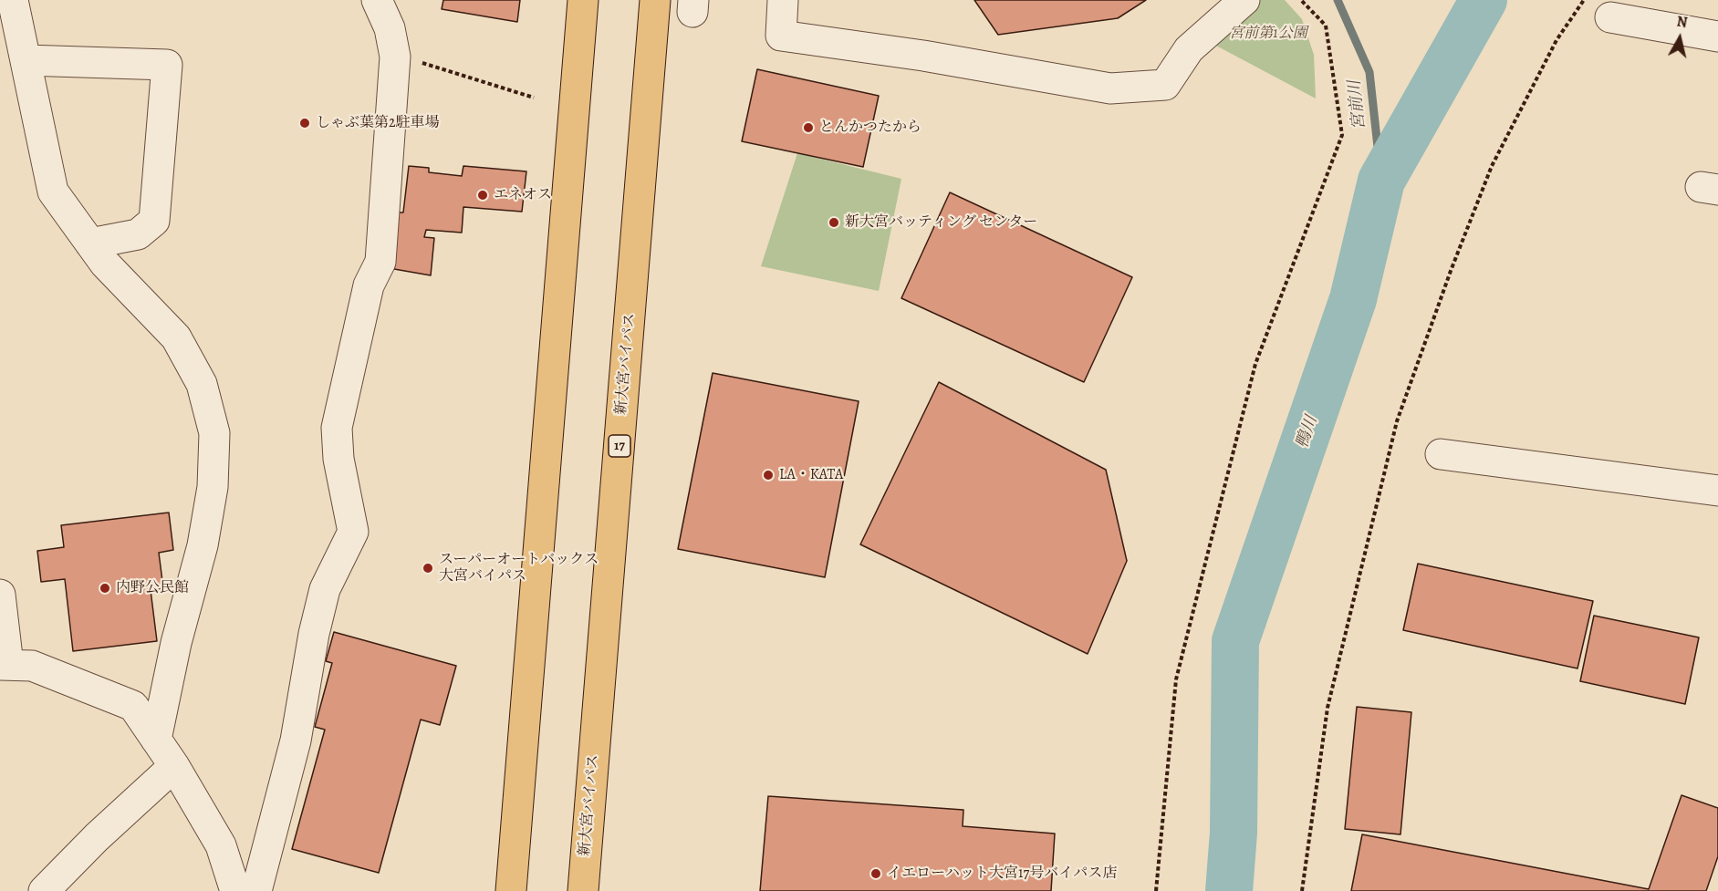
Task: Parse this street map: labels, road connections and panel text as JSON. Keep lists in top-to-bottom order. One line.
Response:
{"streets":{"highway":["新大宮バイパス","17"]},"water":["宮前川","鴨川"],"parks":["宮前第1公園"],"places":["しゃぶ葉第2駐車場","とんかつたから","エネオス","新大宮バッティング センター","LA・KATA","スーパーオートバックス 大宮バイパス","内野公民館","イエローハット大宮17号バイパス店"],"north":"top"}
